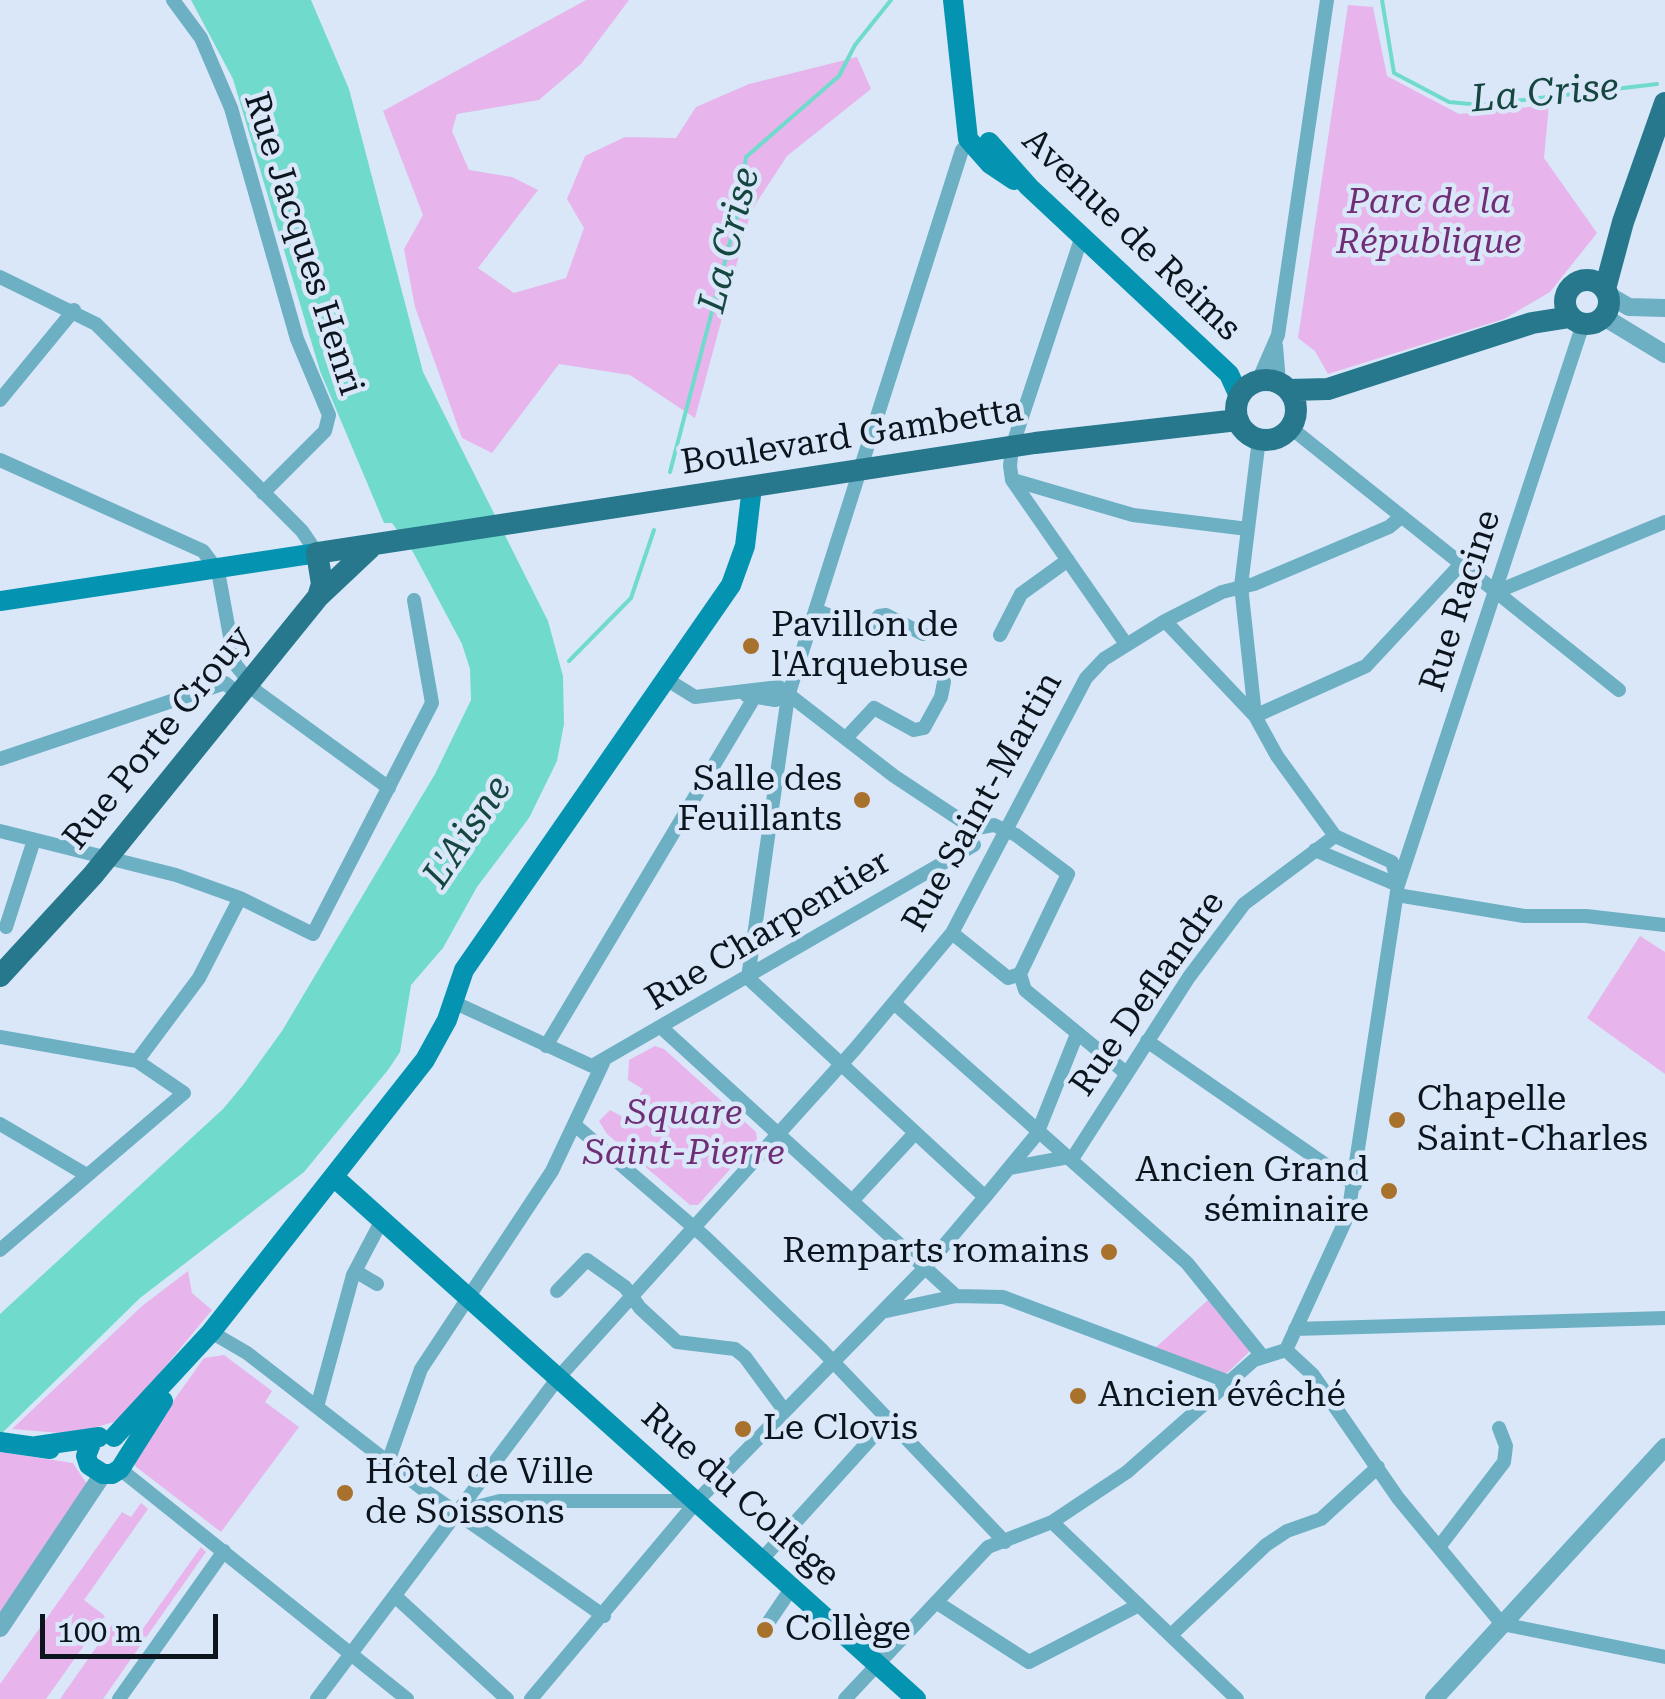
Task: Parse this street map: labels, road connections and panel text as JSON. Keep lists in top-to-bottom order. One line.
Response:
{"streets":{"main road":["Avenue de Reims","Boulevard Gambetta","Rue Porte Crouy","Rue du Collège"],"street":["Rue Jacques Henri","Rue Racine","Rue Saint-Martin","Rue Charpentier","Rue Deflandre"]},"crossings":[["Avenue de Reims","Boulevard Gambetta"],["Boulevard Gambetta","Rue Racine"],["Boulevard Gambetta","Rue Porte Crouy"],["Rue Saint-Martin","Rue du Collège"]],"water":["La Crise","L'Aisne"],"parks":["Parc de la République","Square Saint-Pierre"],"places":["Pavillon de l'Arquebuse","Salle des Feuillants","Chapelle Saint-Charles","Ancien Grand séminaire","Remparts romains","Ancien évêché","Le Clovis","Hôtel de Ville de Soissons","Collège"],"scale_bar":"100 m"}
